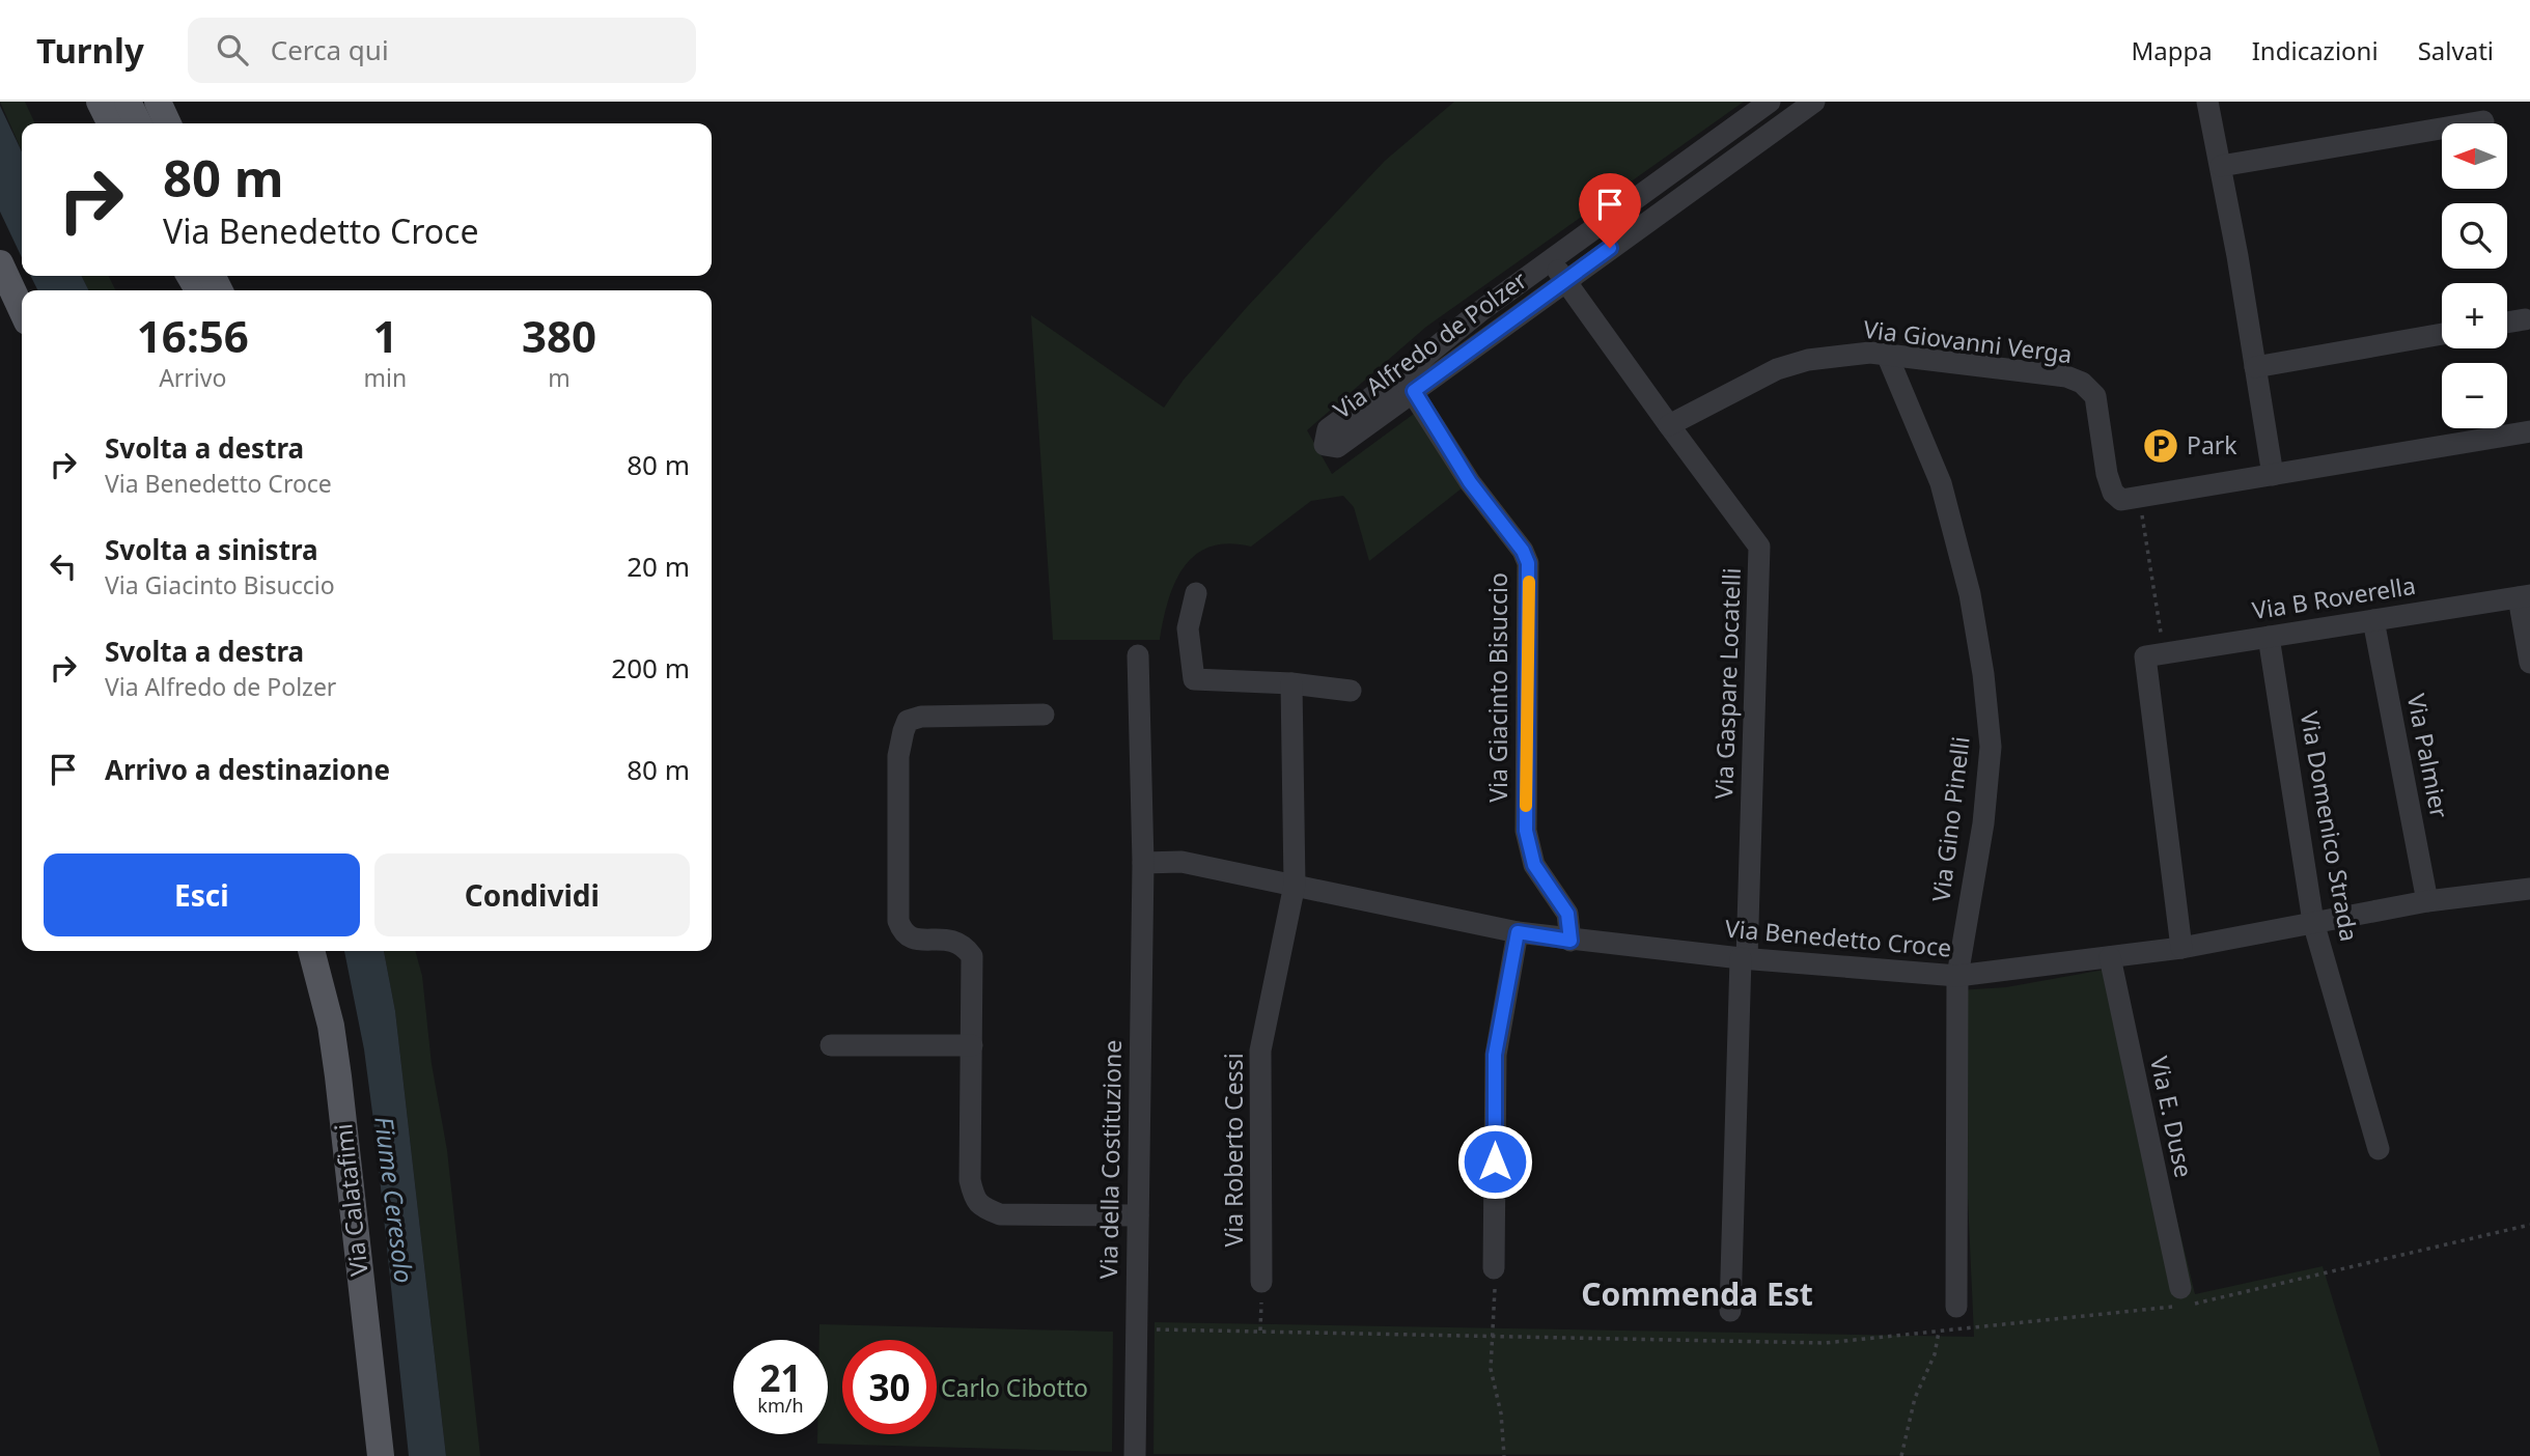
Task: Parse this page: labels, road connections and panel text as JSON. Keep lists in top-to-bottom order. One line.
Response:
{"streets":{"main road":["Via Calatafimi"],"street":["Via Giovanni Verga","Via Alfredo de Polzer","Via B Roverella","Via Gaspare Locatelli","Via Giacinto Bisuccio","Via Palmier","Via Gino Pinelli","Via Domenico Strada","Via Benedetto Croce","Via E. Duse","Via Roberto Cessi","Via della Costituzione"]},"crossings":[["Via Giovanni Verga","Via Gaspare Locatelli"],["Via Giovanni Verga","Via Gino Pinelli"],["Via Alfredo de Polzer","Via Gaspare Locatelli"],["Via Alfredo de Polzer","Via Giacinto Bisuccio"],["Via B Roverella","Via Palmier"],["Via B Roverella","Via Domenico Strada"],["Via Gaspare Locatelli","Via Benedetto Croce"],["Via Giacinto Bisuccio","Via Benedetto Croce"],["Via Palmier","Via Benedetto Croce"],["Via Gino Pinelli","Via Benedetto Croce"],["Via Domenico Strada","Via Benedetto Croce"],["Via Benedetto Croce","Via E. Duse"],["Via Benedetto Croce","Via Roberto Cessi"],["Via Benedetto Croce","Via della Costituzione"]],"districts":["Commenda Est"],"water":["Fiume Ceresolo"],"parks":["Carlo Cibotto"],"places":{"parking":["Park"]},"north":"left","page":{"header":"Turnly","search":"Cerca qui","nav":["Mappa","Indicazioni","Salvati"],"map_buttons":["+","−"],"turn":["80 m","Via Benedetto Croce"],"eta":["16:56","Arrivo","1","min","380","m"],"list":[{"name":"Svolta a destra","note":"Via Benedetto Croce","value":"80 m"},{"name":"Svolta a sinistra","note":"Via Giacinto Bisuccio","value":"20 m"},{"name":"Svolta a destra","note":"Via Alfredo de Polzer","value":"200 m"},{"name":"Arrivo a destinazione","value":"80 m"}],"buttons":["Esci","Condividi"],"speed":"21 km/h","limit":"30"}}
